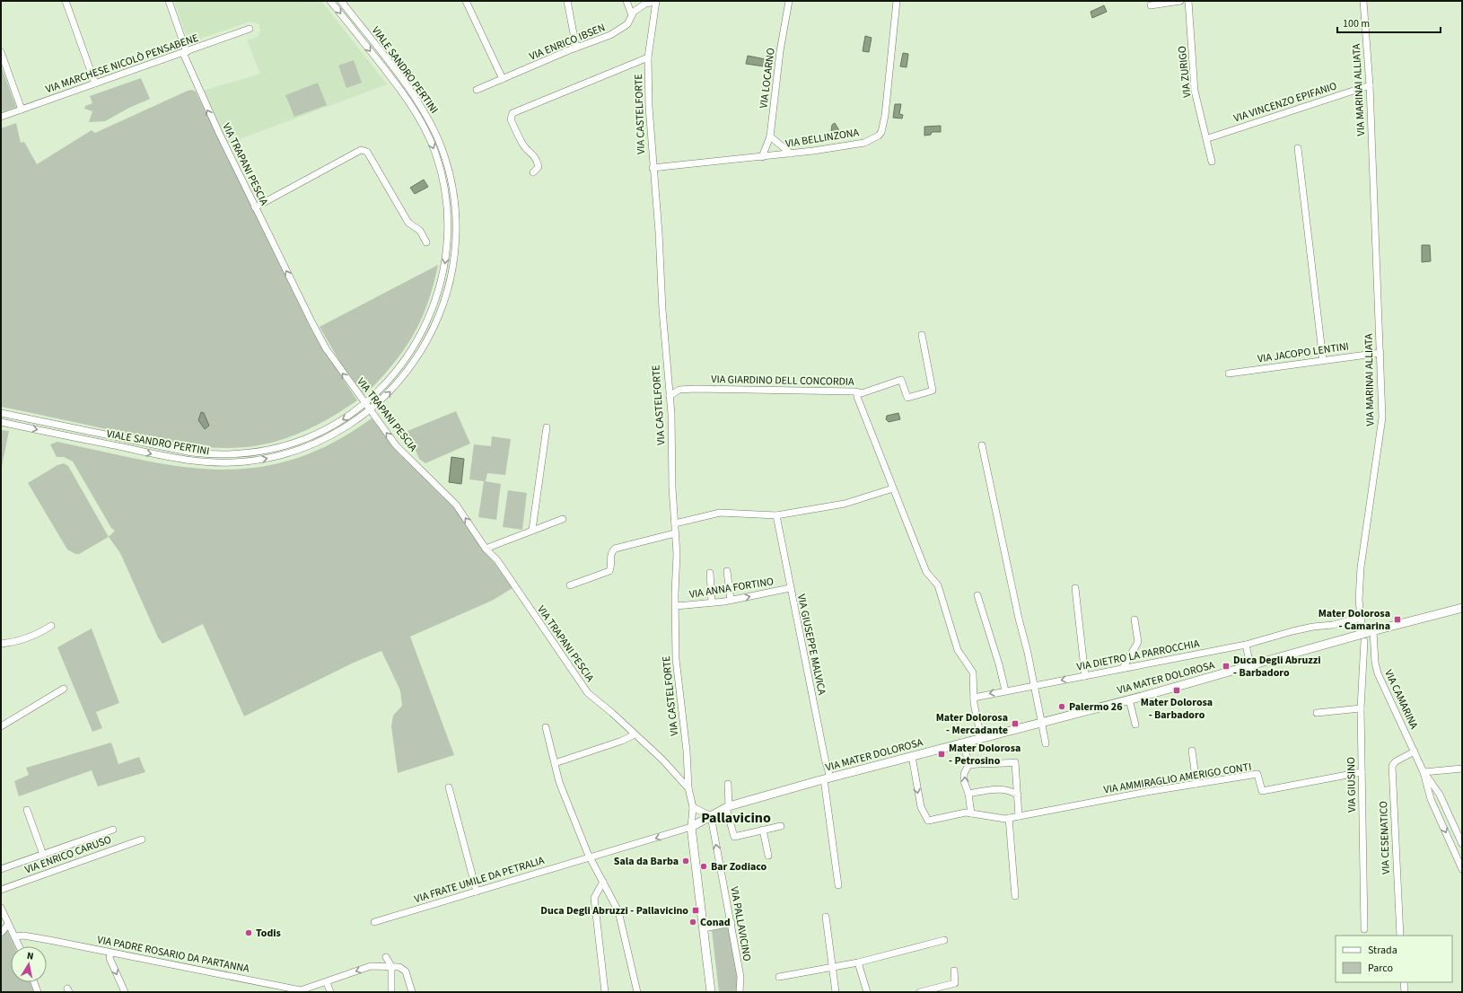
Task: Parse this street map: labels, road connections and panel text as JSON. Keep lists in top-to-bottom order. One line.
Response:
{"streets":{"street":["VIA ENRICO IBSEN","VIA MARCHESE NICOLÒ PENSABENE","VIALE SANDRO PERTINI","VIA ZURIGO","VIA LOCARNO","VIA MARINAI ALLIATA","VIA VINCENZO EPIFANIO","VIA CASTELFORTE","VIA BELLINZONA","VIA TRAPANI PESCIA","VIA JACOPO LENTINI","VIA GIARDINO DELL CONCORDIA","VIA ANNA FORTINO","VIA GIUSEPPE MALVICA","VIA DIETRO LA PARROCCHIA","VIA MATER DOLOROSA","VIA CAMARINA","VIA AMMIRAGLIO AMERIGO CONTI","VIA GIUSINO","VIA CESENATICO","VIA ENRICO CARUSO","VIA FRATE UMILE DA PETRALIA","VIA PALLAVICINO","VIA PADRE ROSARIO DA PARTANNA"]},"crossings":[["VIA ENRICO IBSEN","VIA CASTELFORTE"],["VIA MARCHESE NICOLÒ PENSABENE","VIA TRAPANI PESCIA"],["VIALE SANDRO PERTINI","VIA TRAPANI PESCIA"],["VIA ZURIGO","VIA VINCENZO EPIFANIO"],["VIA LOCARNO","VIA BELLINZONA"],["VIA MARINAI ALLIATA","VIA VINCENZO EPIFANIO"],["VIA MARINAI ALLIATA","VIA JACOPO LENTINI"],["VIA CASTELFORTE","VIA BELLINZONA"],["VIA CASTELFORTE","VIA TRAPANI PESCIA"],["VIA CASTELFORTE","VIA GIARDINO DELL CONCORDIA"],["VIA CASTELFORTE","VIA ANNA FORTINO"],["VIA CASTELFORTE","VIA MATER DOLOROSA"],["VIA CASTELFORTE","VIA FRATE UMILE DA PETRALIA"],["VIA ANNA FORTINO","VIA GIUSEPPE MALVICA"],["VIA GIUSEPPE MALVICA","VIA MATER DOLOROSA"],["VIA MATER DOLOROSA","VIA CAMARINA"],["VIA MATER DOLOROSA","VIA AMMIRAGLIO AMERIGO CONTI"],["VIA MATER DOLOROSA","VIA FRATE UMILE DA PETRALIA"],["VIA MATER DOLOROSA","VIA PALLAVICINO"],["VIA CAMARINA","VIA CESENATICO"],["VIA AMMIRAGLIO AMERIGO CONTI","VIA GIUSINO"]],"one_way":["VIA TRAPANI PESCIA","VIA ANNA FORTINO"],"districts":["Pallavicino"],"places":{"transit":["Mater Dolorosa - Camarina","Duca Degli Abruzzi - Barbadoro","Mater Dolorosa - Barbadoro","Mater Dolorosa - Mercadante","Mater Dolorosa - Petrosino","Duca Degli Abruzzi - Pallavicino"],"other":["Palermo 26","Sala da Barba","Bar Zodiaco","Conad","Todis"]},"legend":["Strada","Parco"],"scale_bar":"100 m","north":"top"}
